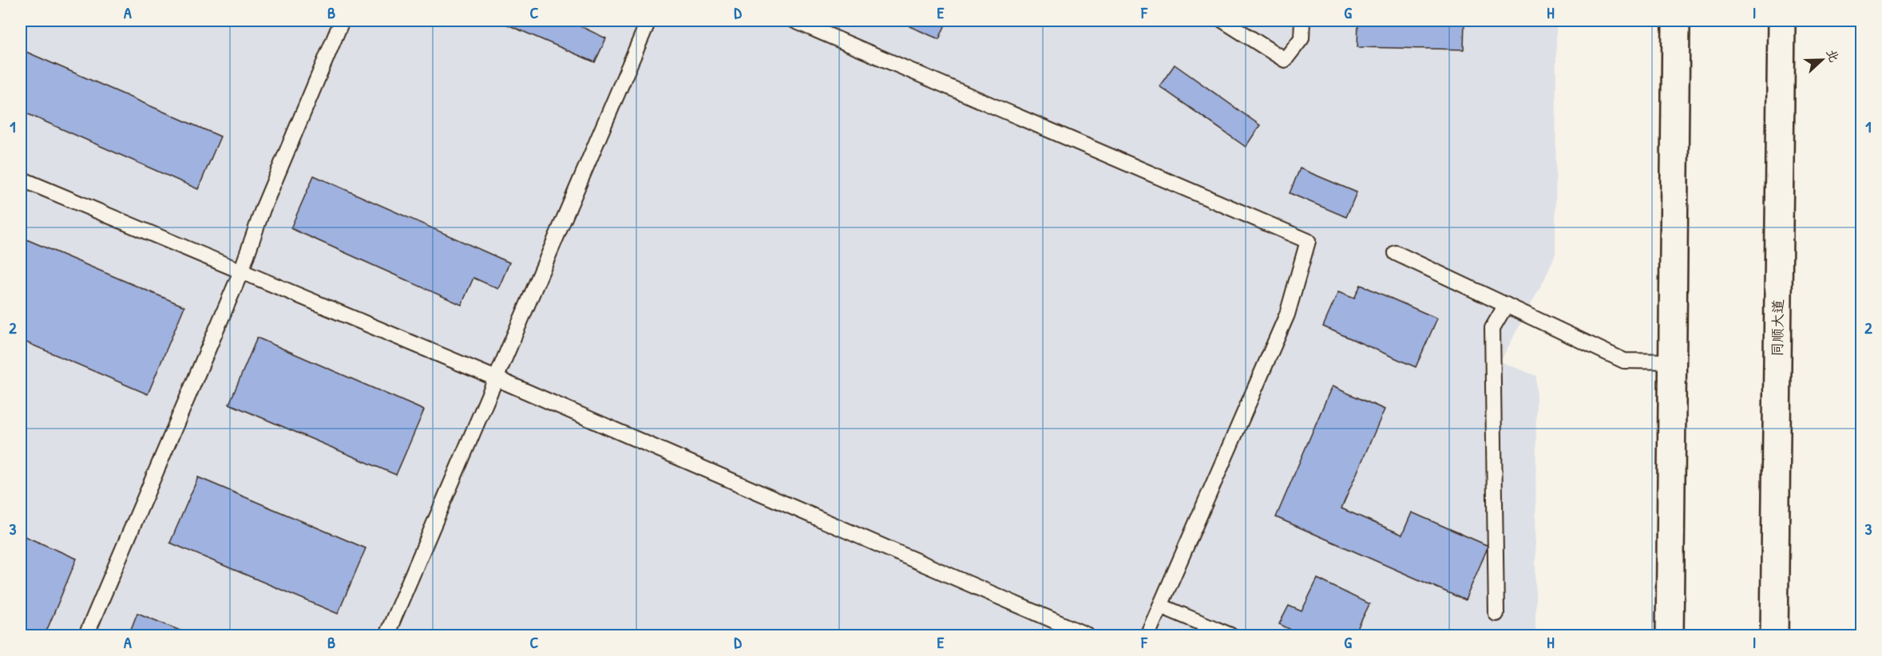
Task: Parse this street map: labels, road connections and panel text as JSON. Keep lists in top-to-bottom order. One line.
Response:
{"streets":{"main road":["同顺大道"]},"north":"right","grid":{"columns":["A","B","C","D","E","F","G","H","I"],"rows":["1","2","3"]}}
